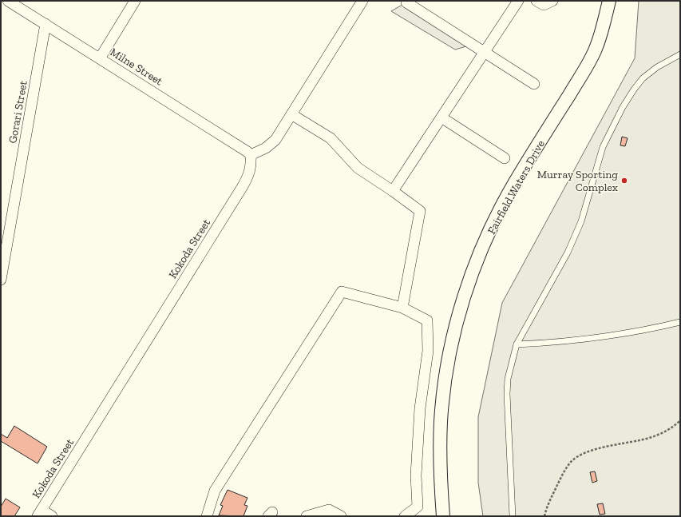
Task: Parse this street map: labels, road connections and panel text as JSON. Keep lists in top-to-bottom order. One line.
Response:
{"streets":{"street":["Milne Street","Gorari Street","Fairfield Waters Drive","Kokoda Street"]},"crossings":[["Milne Street","Gorari Street"],["Milne Street","Kokoda Street"]],"places":["Murray Sporting Complex"]}
